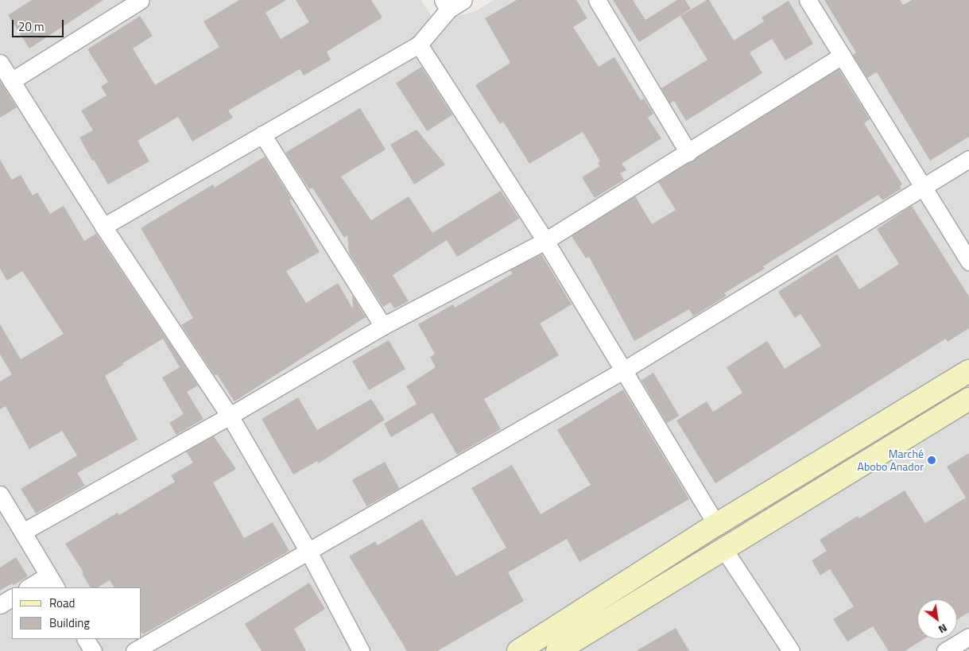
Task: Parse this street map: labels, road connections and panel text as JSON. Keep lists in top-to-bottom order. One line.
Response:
{"places":["Marché Abobo Anador"],"legend":["Road","Building"],"scale_bar":"20 m","north":"bottom right"}
